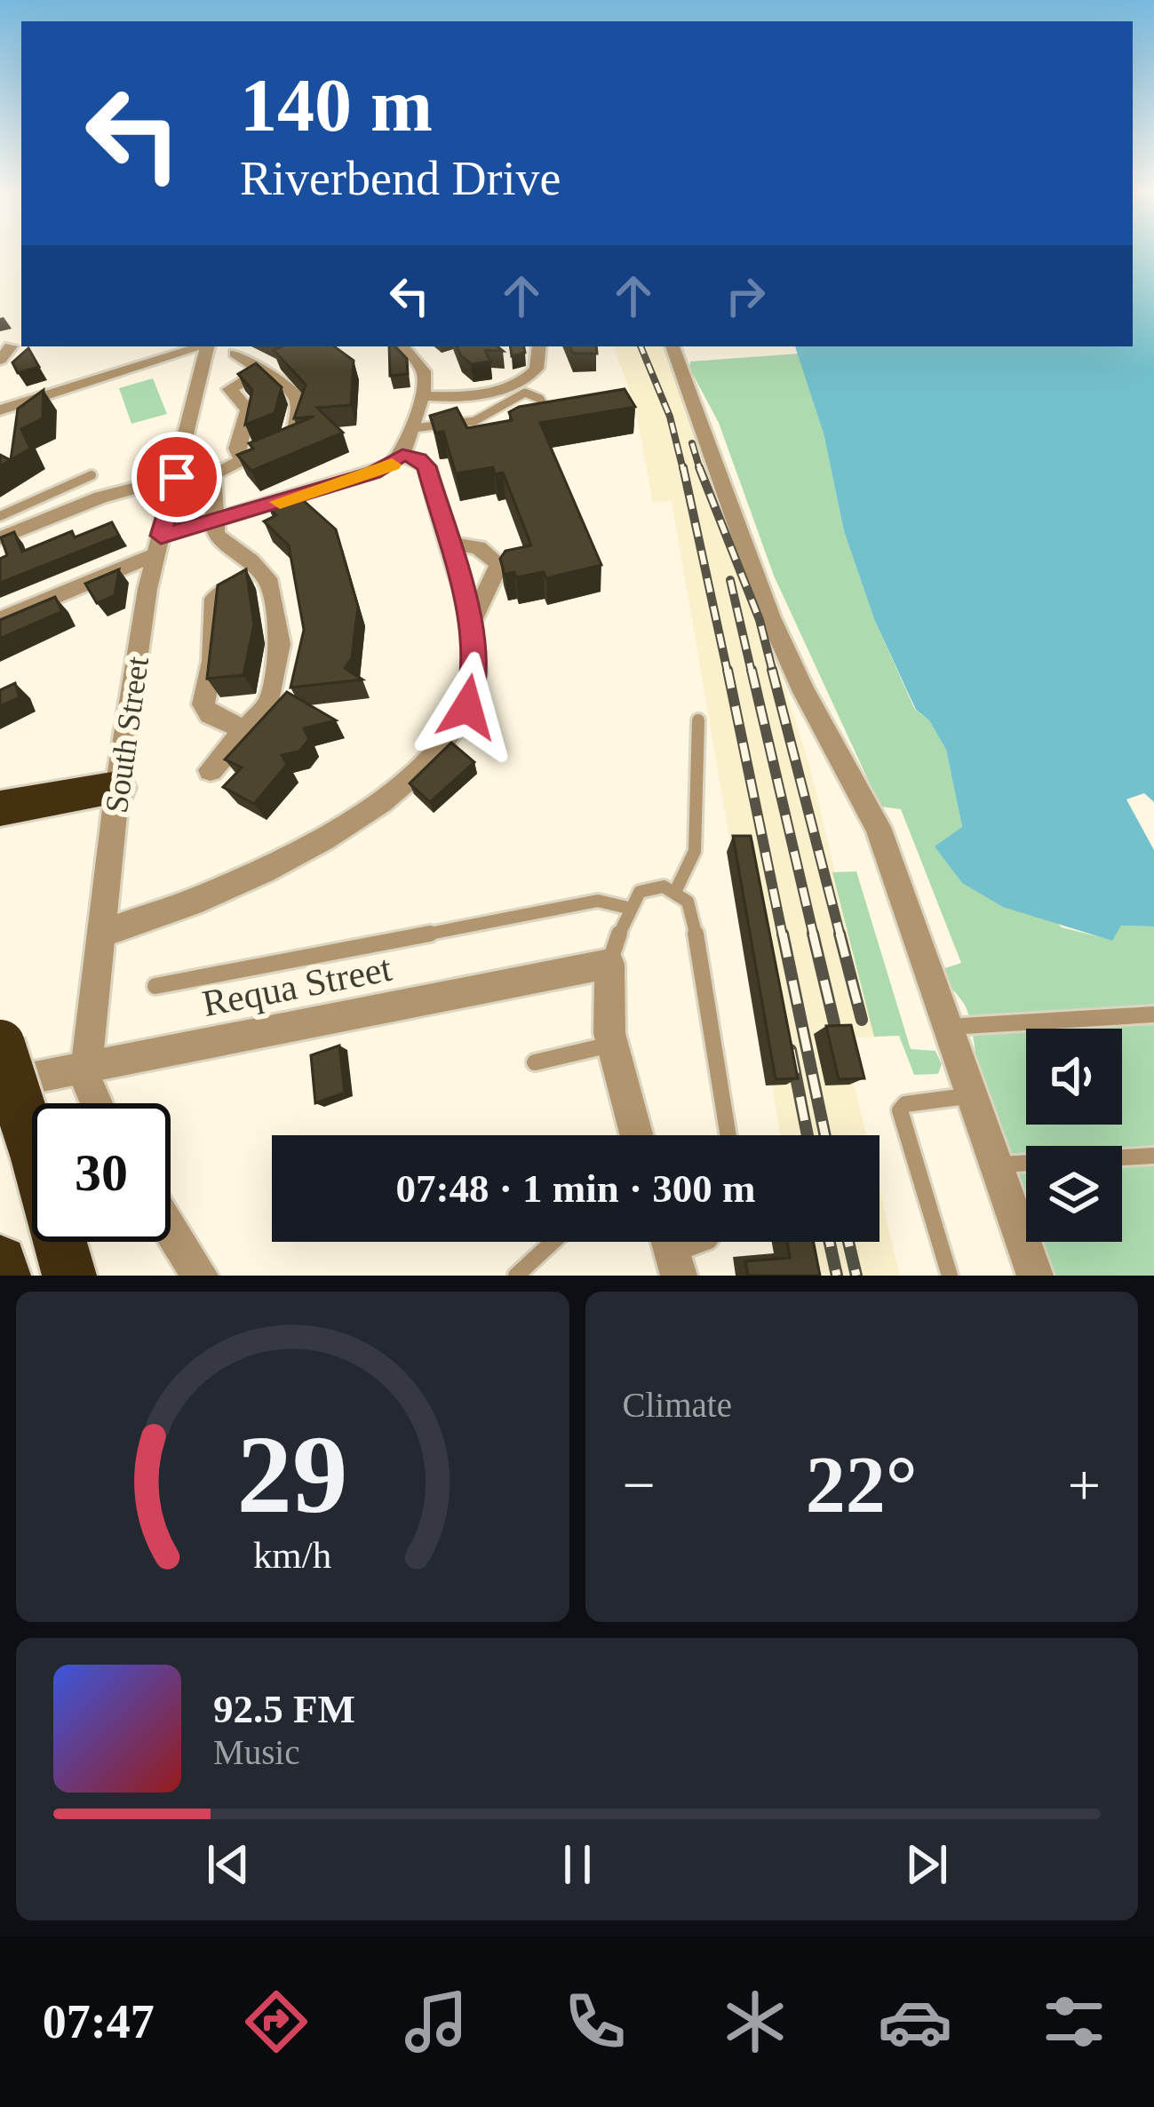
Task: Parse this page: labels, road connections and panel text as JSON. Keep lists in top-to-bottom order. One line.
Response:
{"streets":{"street":["South Street","Requa Street"]},"crossings":[["South Street","Requa Street"]],"page":{"turn":["140 m","Riverbend Drive"],"limit":"30","trip":"07:48 · 1 min · 300 m","tile":"Climate","heat":["−","22°","+"],"song":["92.5 FM","Music"],"tabs":"07:47","gauge":["29","km/h"]}}
